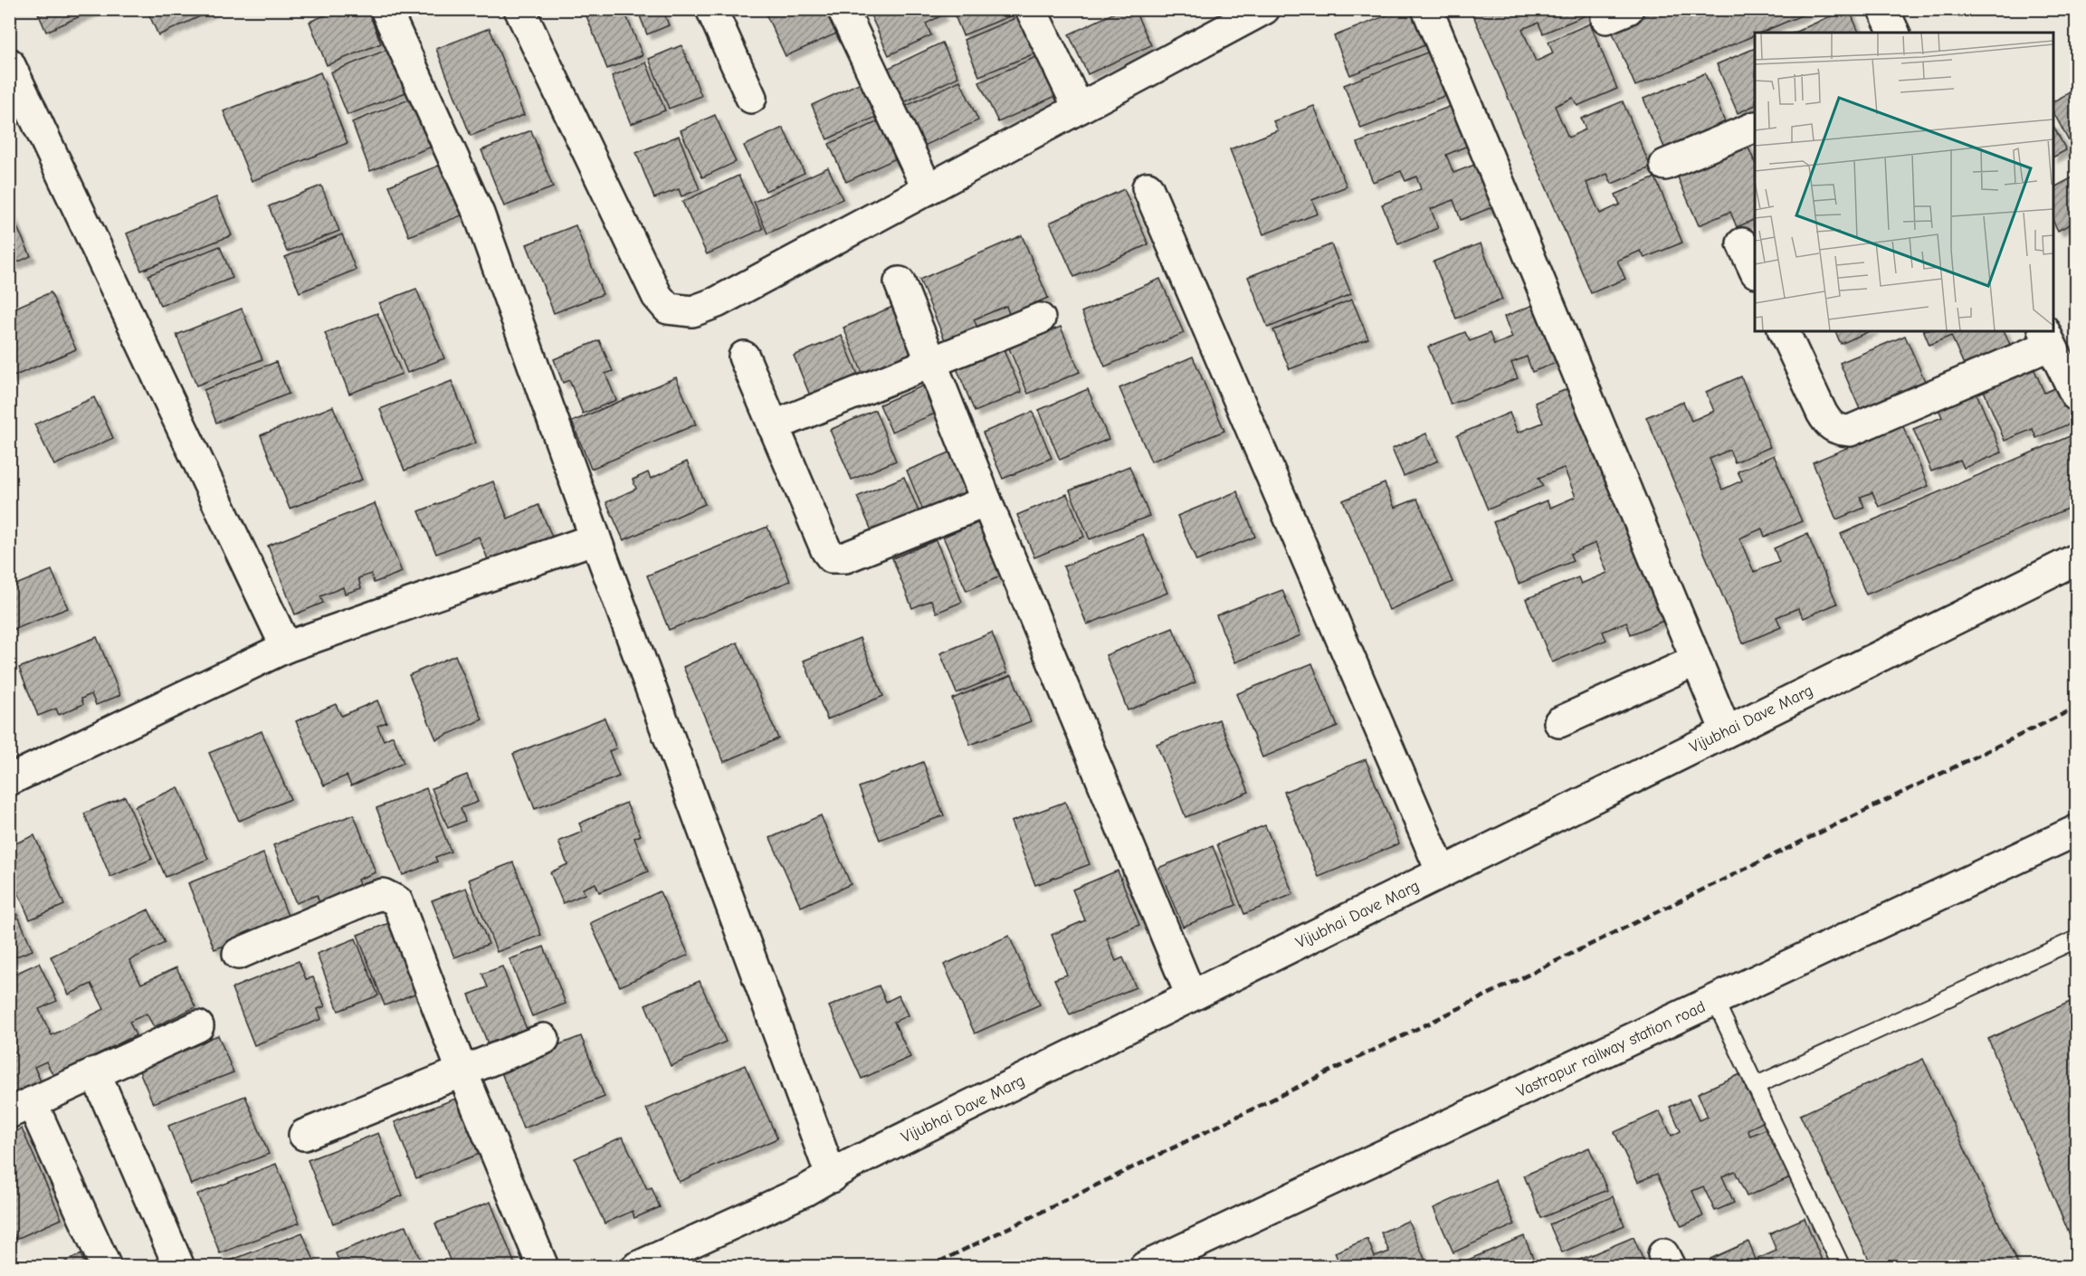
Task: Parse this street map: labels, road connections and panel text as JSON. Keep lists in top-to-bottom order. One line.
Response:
{"streets":{"street":["Vijubhai Dave Marg","Vastrapur railway station road"]}}
